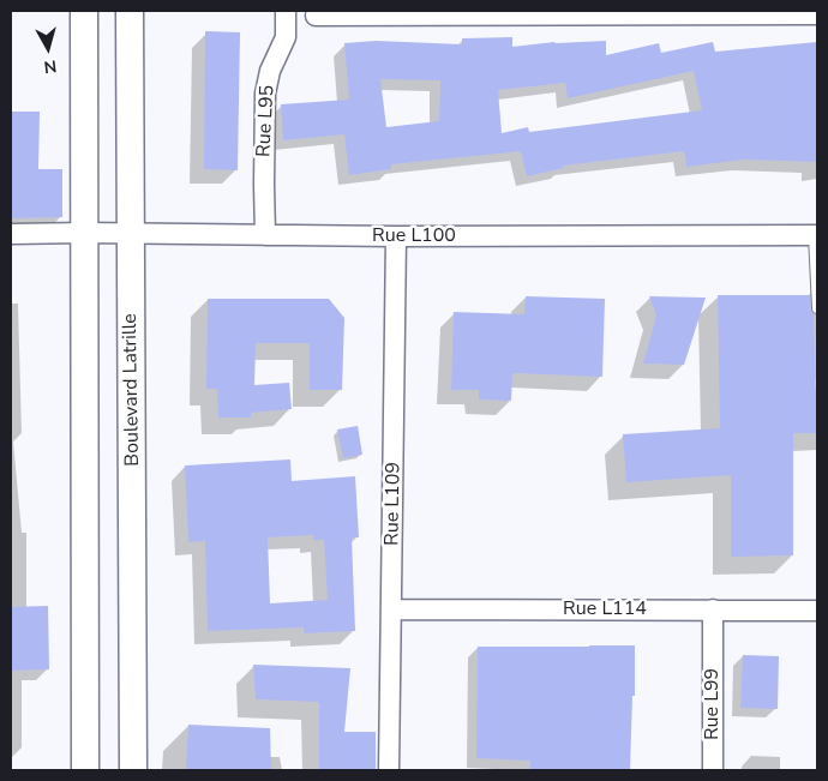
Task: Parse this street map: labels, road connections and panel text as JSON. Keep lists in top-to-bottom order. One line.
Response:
{"streets":{"main road":["Boulevard Latrille"],"street":["Rue L95","Rue L100","Rue L109","Rue L114","Rue L99"]},"crossings":[["Rue L95","Rue L100"],["Rue L100","Boulevard Latrille"],["Rue L100","Rue L109"],["Rue L109","Rue L114"],["Rue L114","Rue L99"]],"north":"bottom"}
